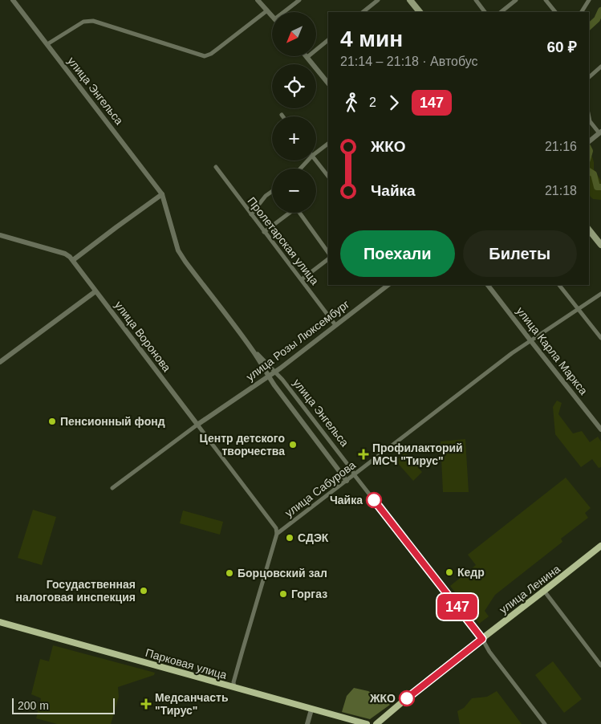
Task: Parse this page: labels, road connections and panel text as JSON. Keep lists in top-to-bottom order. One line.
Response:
{"streets":{"main road":["улица Ленина","Парковая улица"],"street":["улица Энгельса","Пролетарская улица","улица Воронова","улица Розы Люксембург","улица Карла Маркса","улица Сабурова"]},"crossings":[["улица Энгельса","улица Розы Люксембург"],["улица Энгельса","улица Сабурова"],["улица Энгельса","улица Ленина"],["Пролетарская улица","улица Розы Люксембург"],["улица Воронова","улица Розы Люксембург"],["улица Карла Маркса","улица Сабурова"]],"places":{"other":["Пенсионный фонд","Центр детского творчества","Чайка","СДЭК","Кедр","Борцовский зал","Госудаственная налоговая инспекция","Горгаз","ЖКО"],"health":["Профилакторий МСЧ \"Тирус\"","Медсанчасть \"Тирус\""]},"lines":["bus line 147"],"scale_bar":"200 m","north":"bottom left","page":{"on_map":"147","map_buttons":["+","−"],"heading":["4 мин","21:14 – 21:18 · Автобус","60 ₽"],"legs":["2","147"],"list":[{"name":"ЖКО","value":"21:16"},{"name":"Чайка","value":"21:18"}],"buttons":["Поехали","Билеты"],"scale":"200 m"}}
